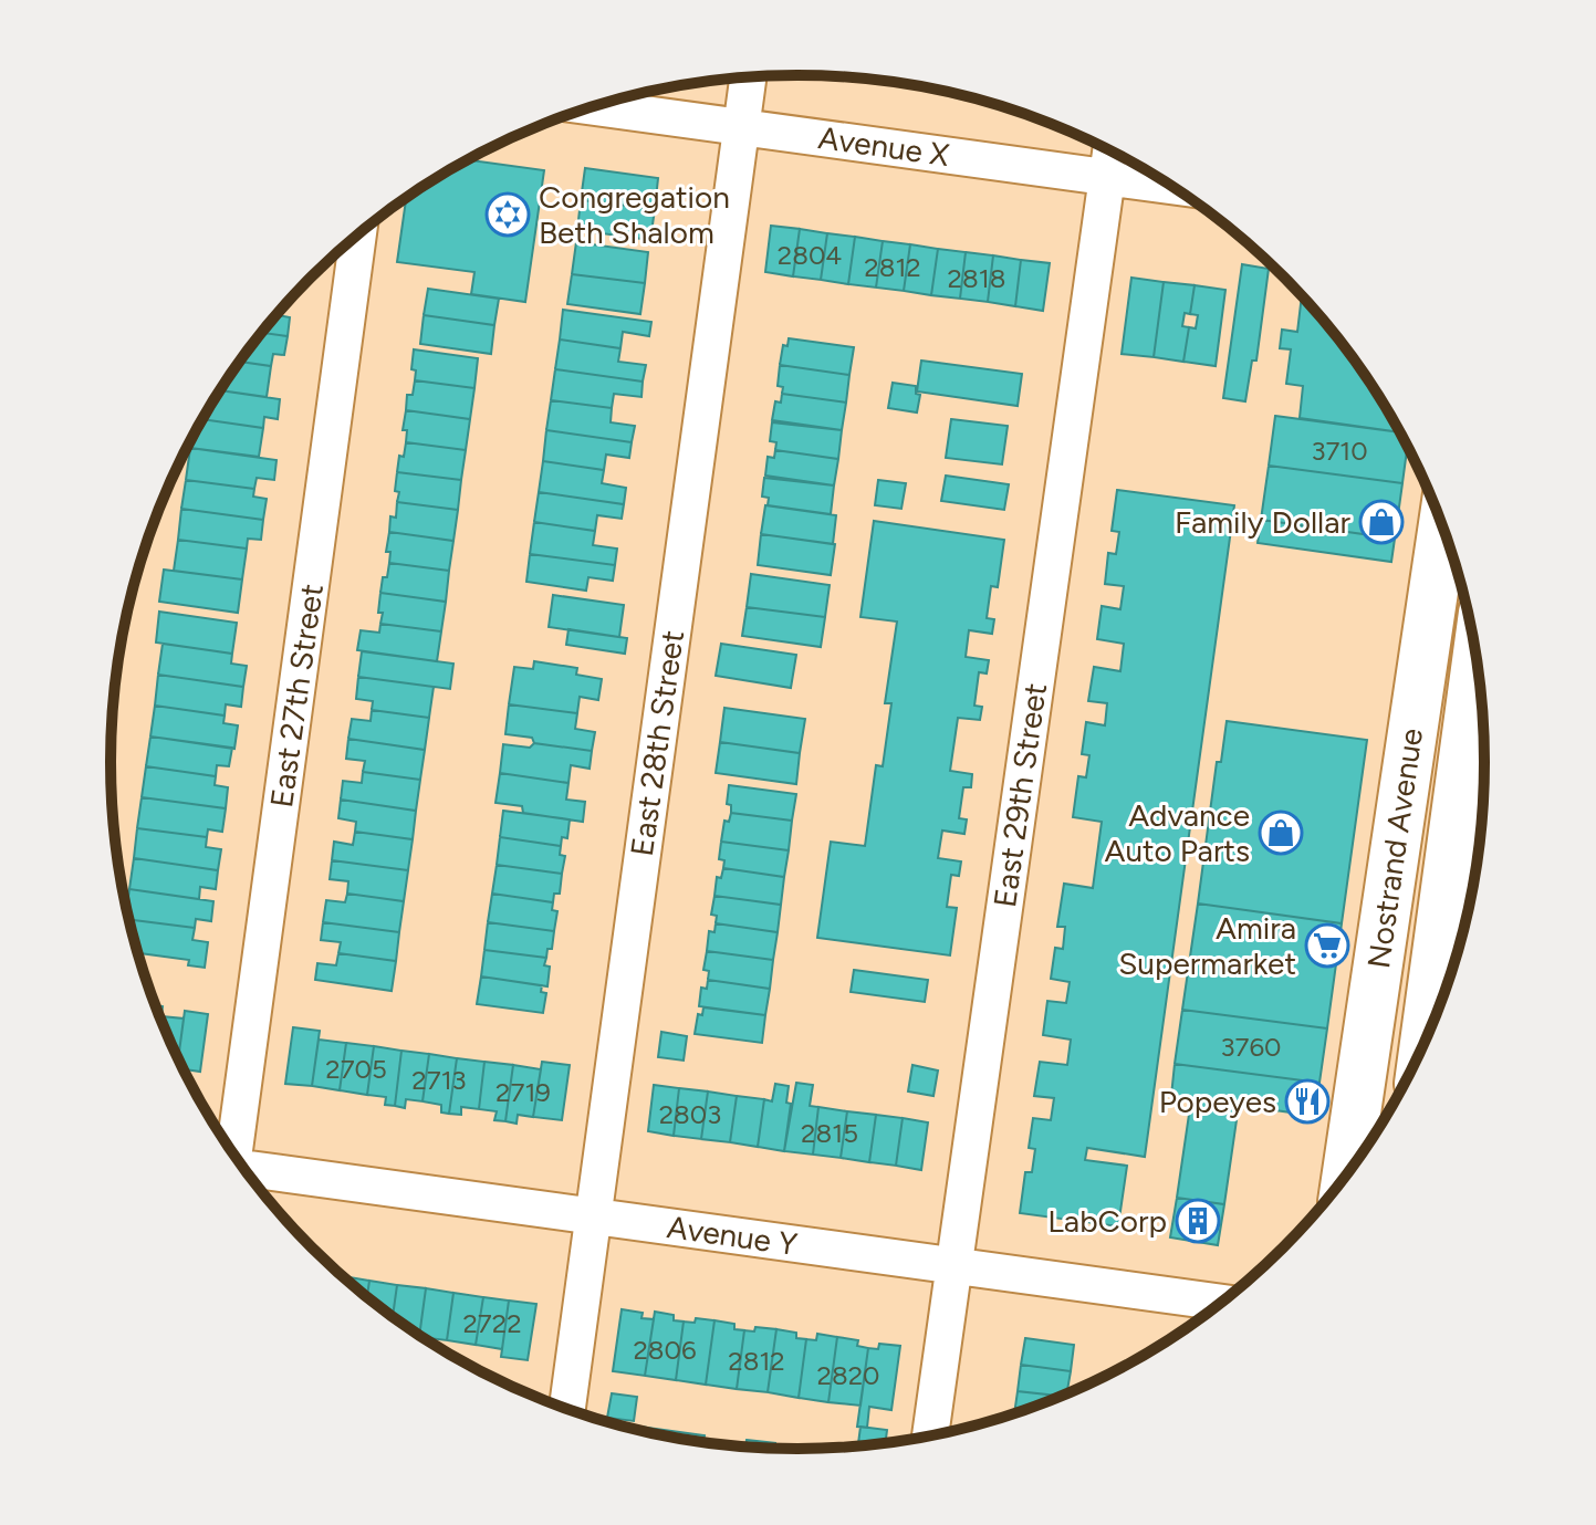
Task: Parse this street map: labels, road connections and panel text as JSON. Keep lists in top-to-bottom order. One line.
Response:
{"streets":{"main road":["Nostrand Avenue"],"street":["Avenue X","East 27th Street","East 28th Street","East 29th Street","Avenue Y"]},"crossings":[["Avenue X","East 28th Street"],["Avenue X","East 29th Street"],["East 28th Street","Avenue Y"],["East 29th Street","Avenue Y"]],"places":{"synagogue":["Congregation Beth Shalom"],"shop":["Family Dollar","Advance Auto Parts"],"supermarket":["Amira Supermarket"],"restaurant":["Popeyes"],"building":["LabCorp"]},"house_numbers":["2804","2812","2818","3710","3760","2705","2713","2719","2803","2815","2722","2806","2812","2820"]}
